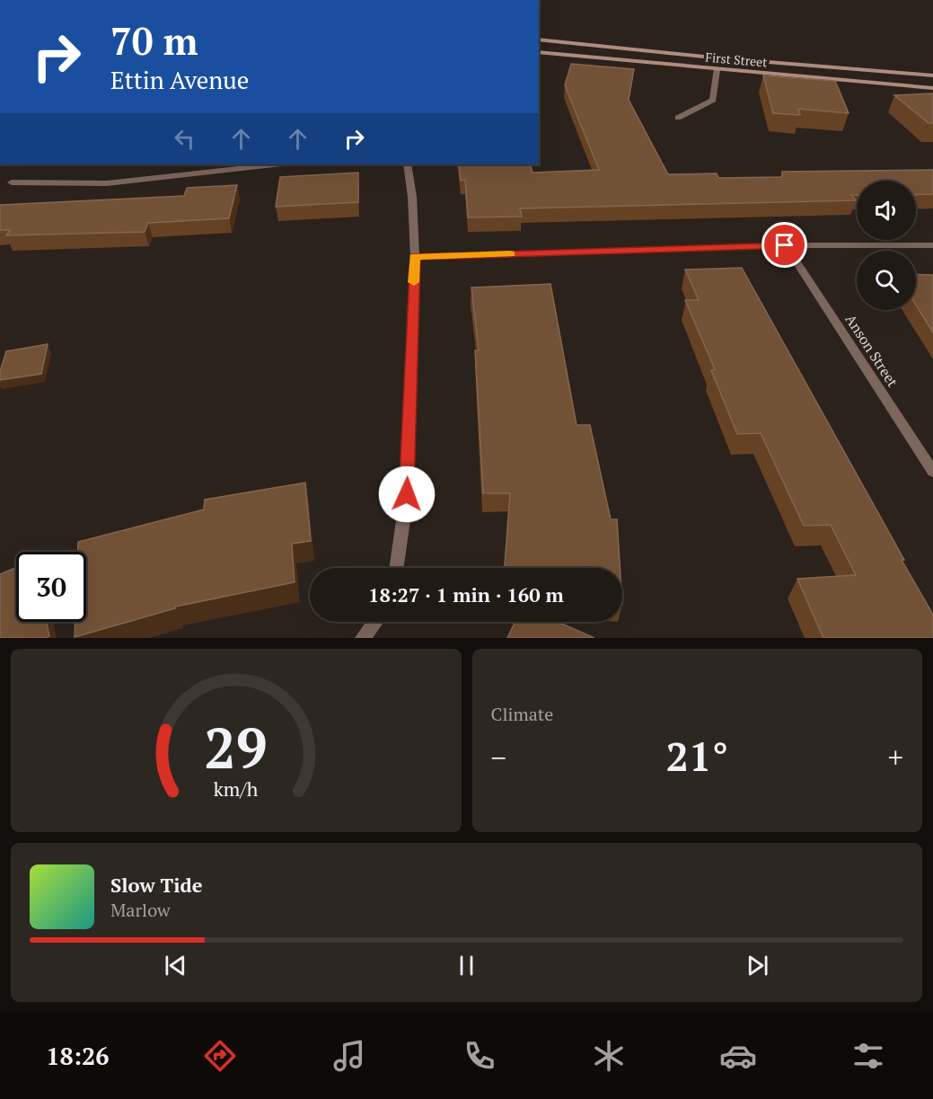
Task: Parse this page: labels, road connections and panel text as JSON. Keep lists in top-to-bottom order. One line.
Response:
{"streets":{"main road":["First Street"],"street":["Anson Street"]},"page":{"turn":["70 m","Ettin Avenue"],"limit":"30","trip":"18:27 · 1 min · 160 m","tile":"Climate","heat":["−","21°","+"],"song":["Slow Tide","Marlow"],"tabs":"18:26","gauge":["29","km/h"]}}
